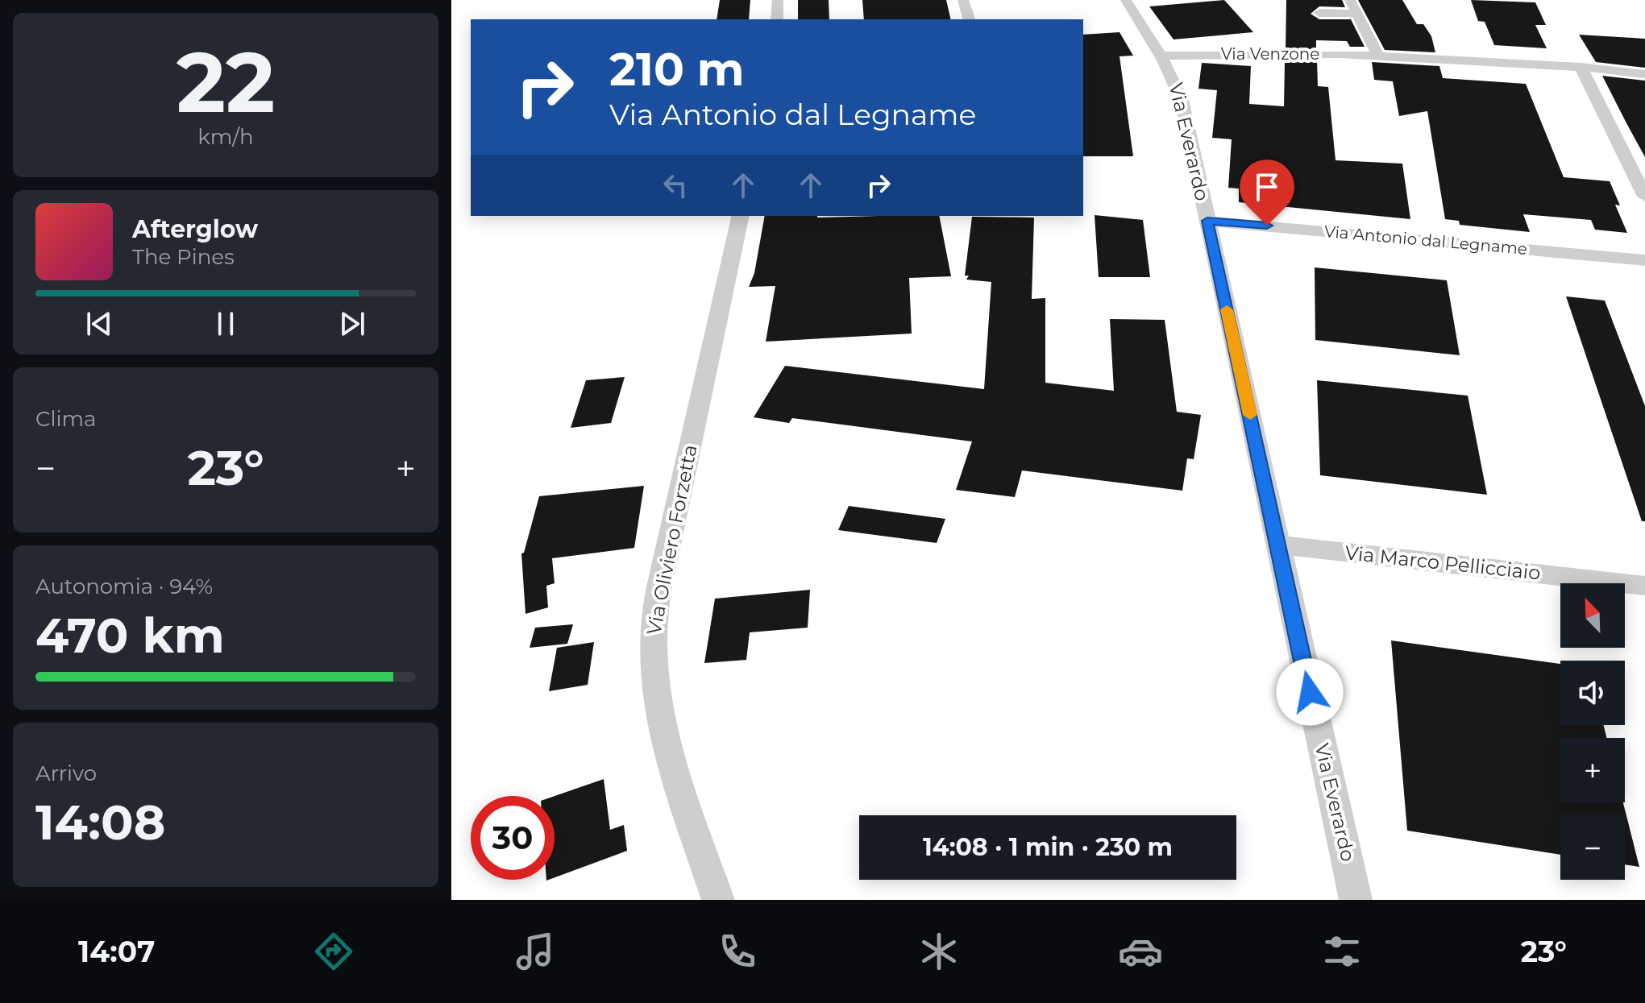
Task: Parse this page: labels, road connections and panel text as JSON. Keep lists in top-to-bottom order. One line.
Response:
{"streets":{"street":["Via Venzone","Via Everardo","Via Antonio dal Legname","Via Oliviero Forzetta","Via Marco Pellicciaio"]},"crossings":[["Via Venzone","Via Everardo"],["Via Everardo","Via Antonio dal Legname"],["Via Everardo","Via Marco Pellicciaio"]],"north":"top left","page":{"tile":[["22","km/h"],"Clima",["Autonomia · 94%","470 km"],["Arrivo","14:08"]],"turn":["210 m","Via Antonio dal Legname"],"song":["Afterglow","The Pines"],"heat":["−","23°","+"],"map_buttons":["+","−"],"limit":"30","trip":"14:08 · 1 min · 230 m","tabs":["14:07","23°"]}}
